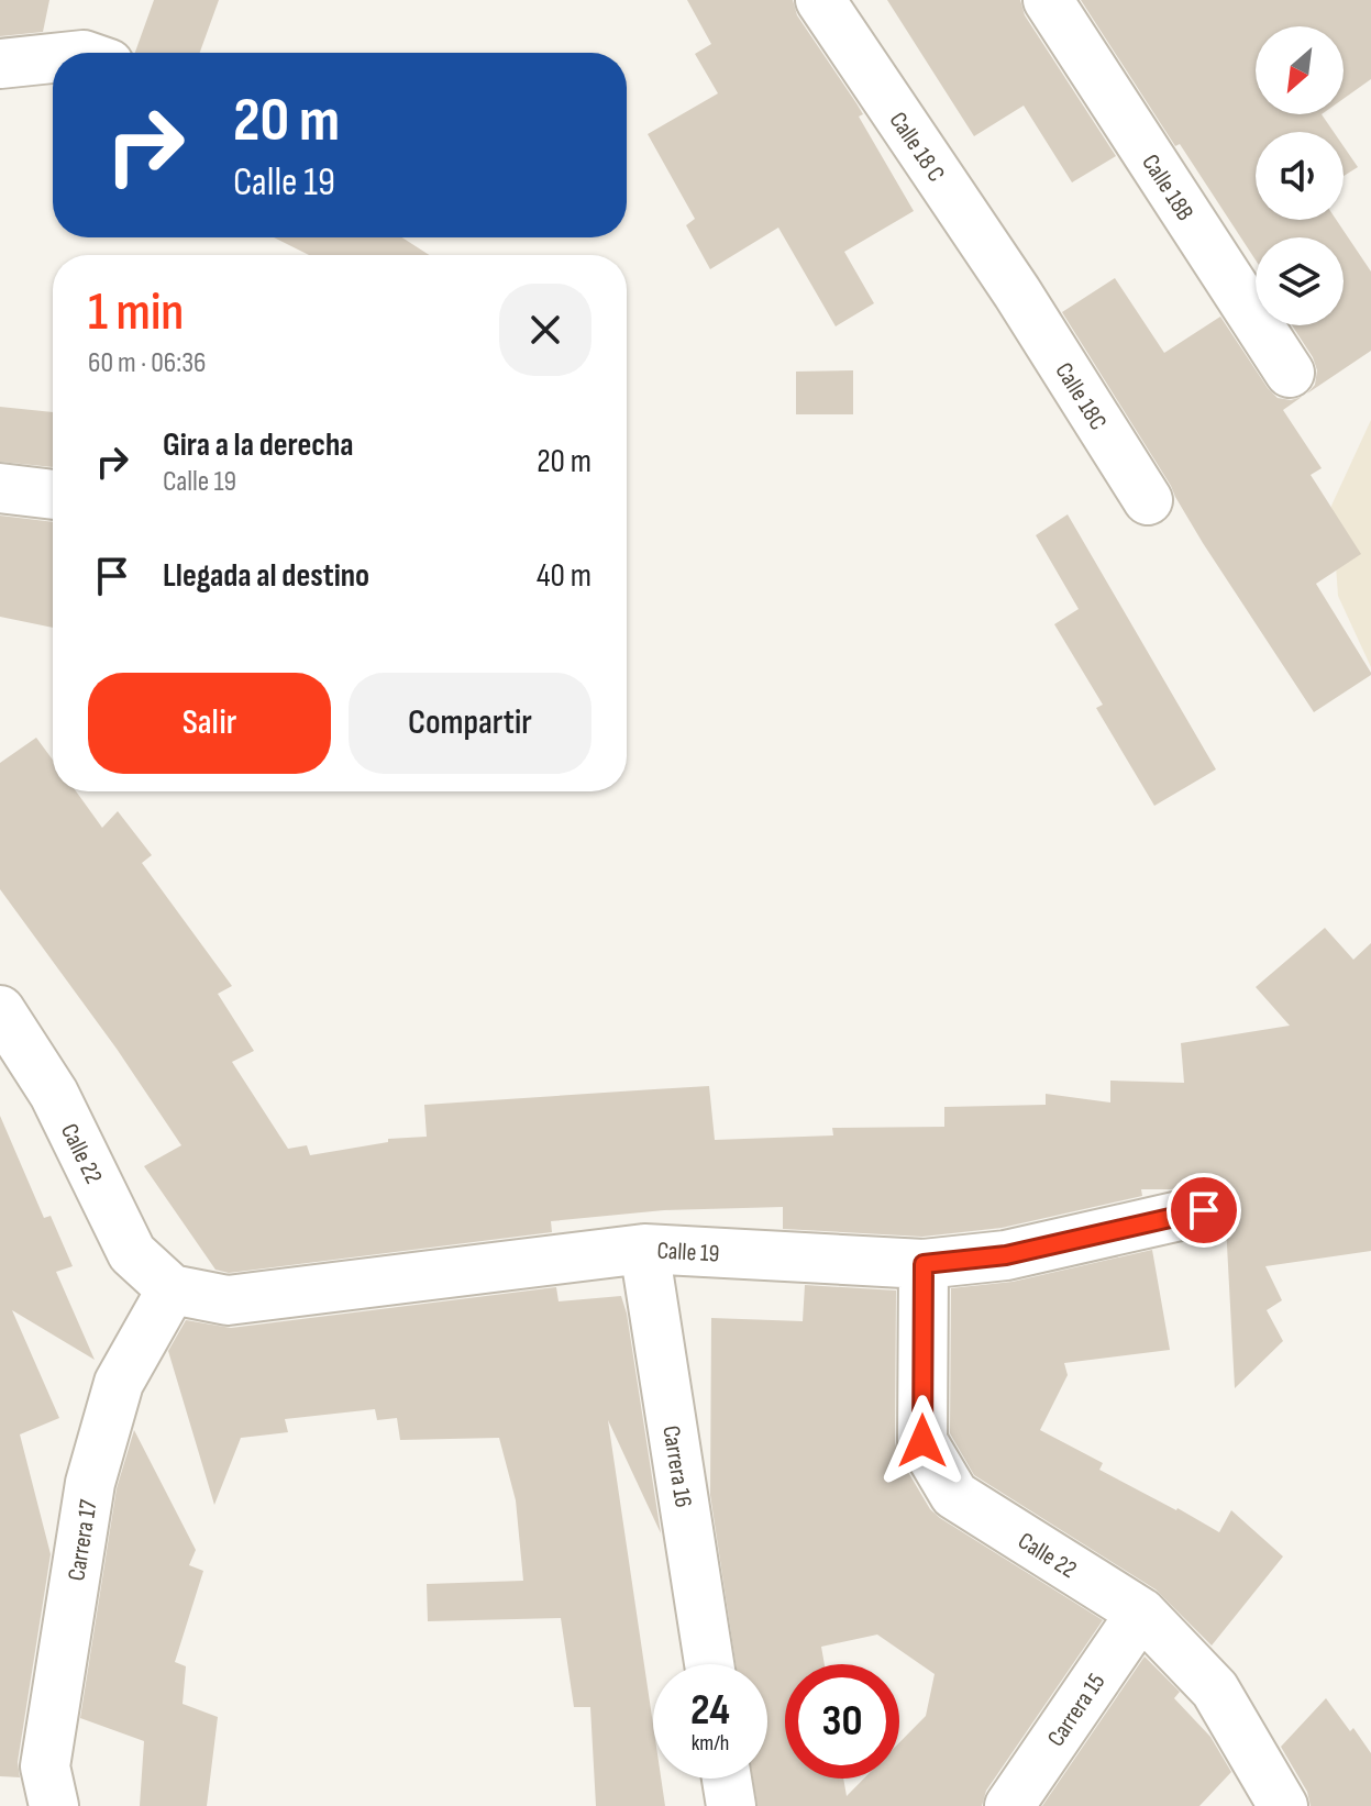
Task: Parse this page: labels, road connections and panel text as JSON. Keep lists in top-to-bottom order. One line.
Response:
{"streets":{"street":["Calle 18 C","Calle 18B","Calle 18C","Calle 22","Calle 19","Carrera 16","Carrera 17","Carrera 15"]},"crossings":[["Calle 18 C","Calle 18C"],["Calle 22","Calle 19"],["Calle 22","Carrera 17"],["Calle 22","Carrera 15"],["Calle 19","Carrera 16"],["Calle 19","Carrera 17"]],"north":"bottom left","page":{"turn":["20 m","Calle 19"],"heading":["1 min","60 m · 06:36"],"list":[{"name":"Gira a la derecha","note":"Calle 19","value":"20 m"},{"name":"Llegada al destino","value":"40 m"}],"buttons":["Salir","Compartir"],"speed":"24 km/h","limit":"30"}}
